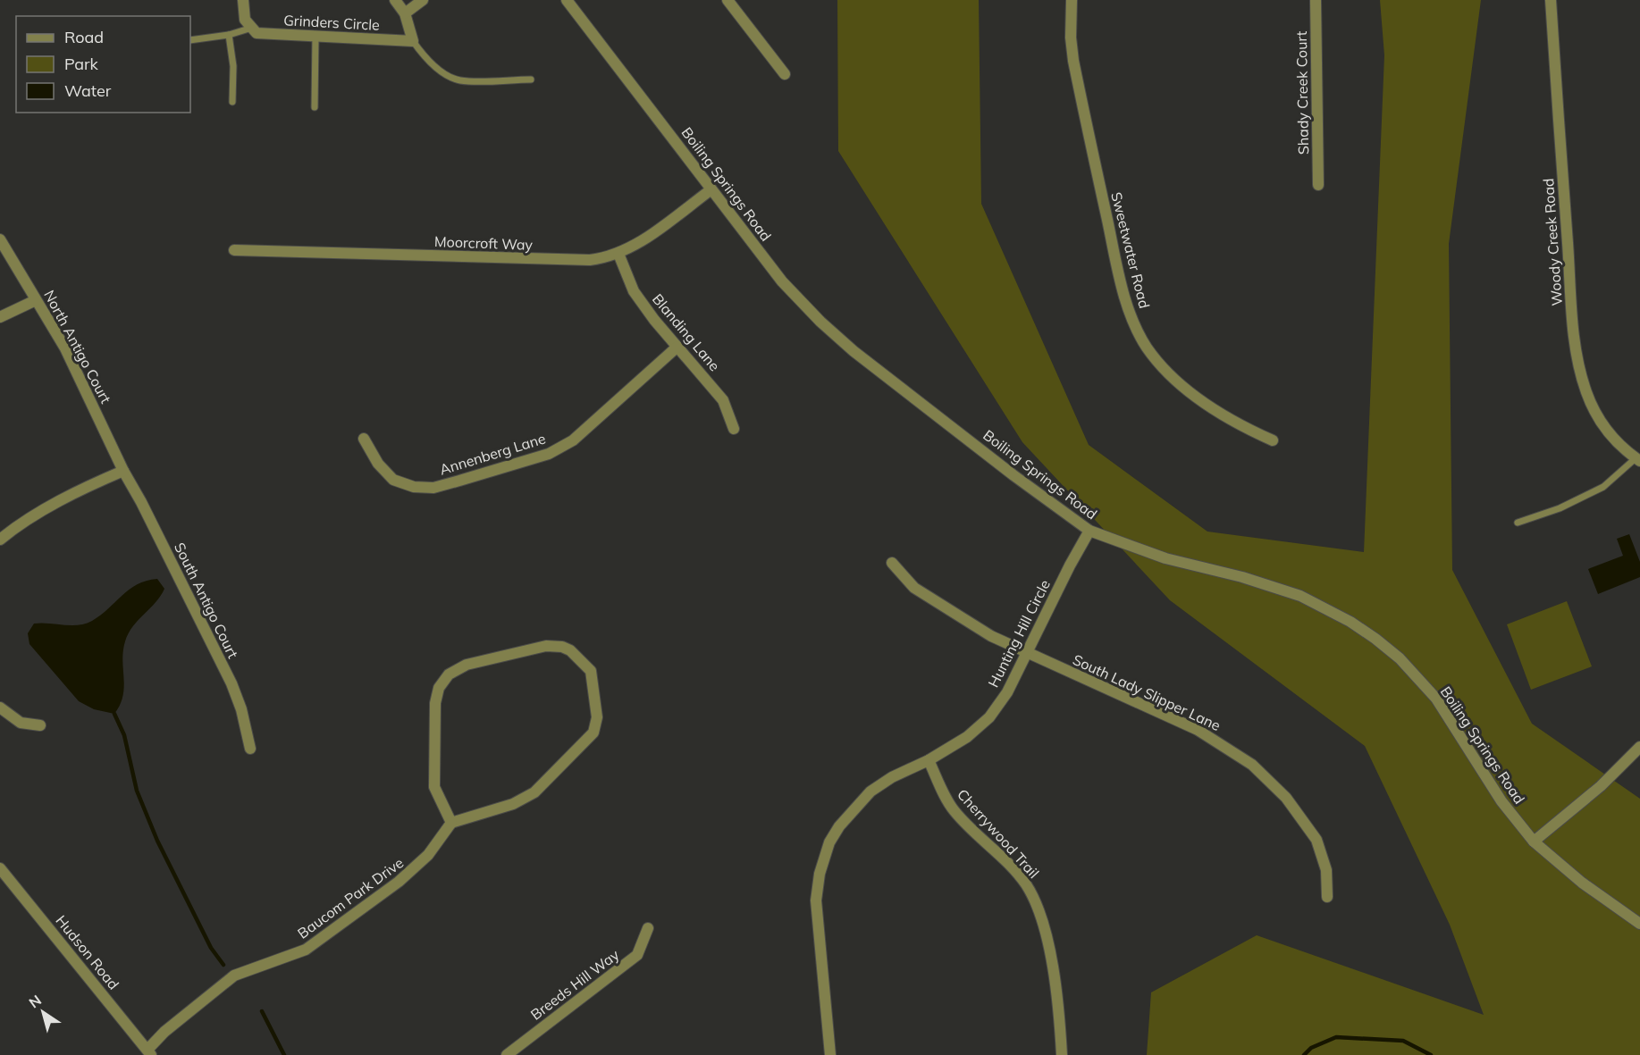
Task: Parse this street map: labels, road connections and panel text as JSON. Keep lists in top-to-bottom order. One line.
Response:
{"streets":{"street":["Grinders Circle","Shady Creek Court","Boiling Springs Road","Woody Creek Road","Moorcroft Way","Sweetwater Road","Blanding Lane","North Antigo Court","Annenberg Lane","South Antigo Court","Hunting Hill Circle","South Lady Slipper Lane","Cherrywood Trail","Baucom Park Drive","Hudson Road","Breeds Hill Way"]},"crossings":[["Boiling Springs Road","Moorcroft Way"],["Boiling Springs Road","Hunting Hill Circle"],["Moorcroft Way","Blanding Lane"],["Blanding Lane","Annenberg Lane"],["North Antigo Court","South Antigo Court"],["Hunting Hill Circle","South Lady Slipper Lane"],["Hunting Hill Circle","Cherrywood Trail"],["Baucom Park Drive","Hudson Road"]],"legend":["Road","Park","Water"],"north":"top left"}
